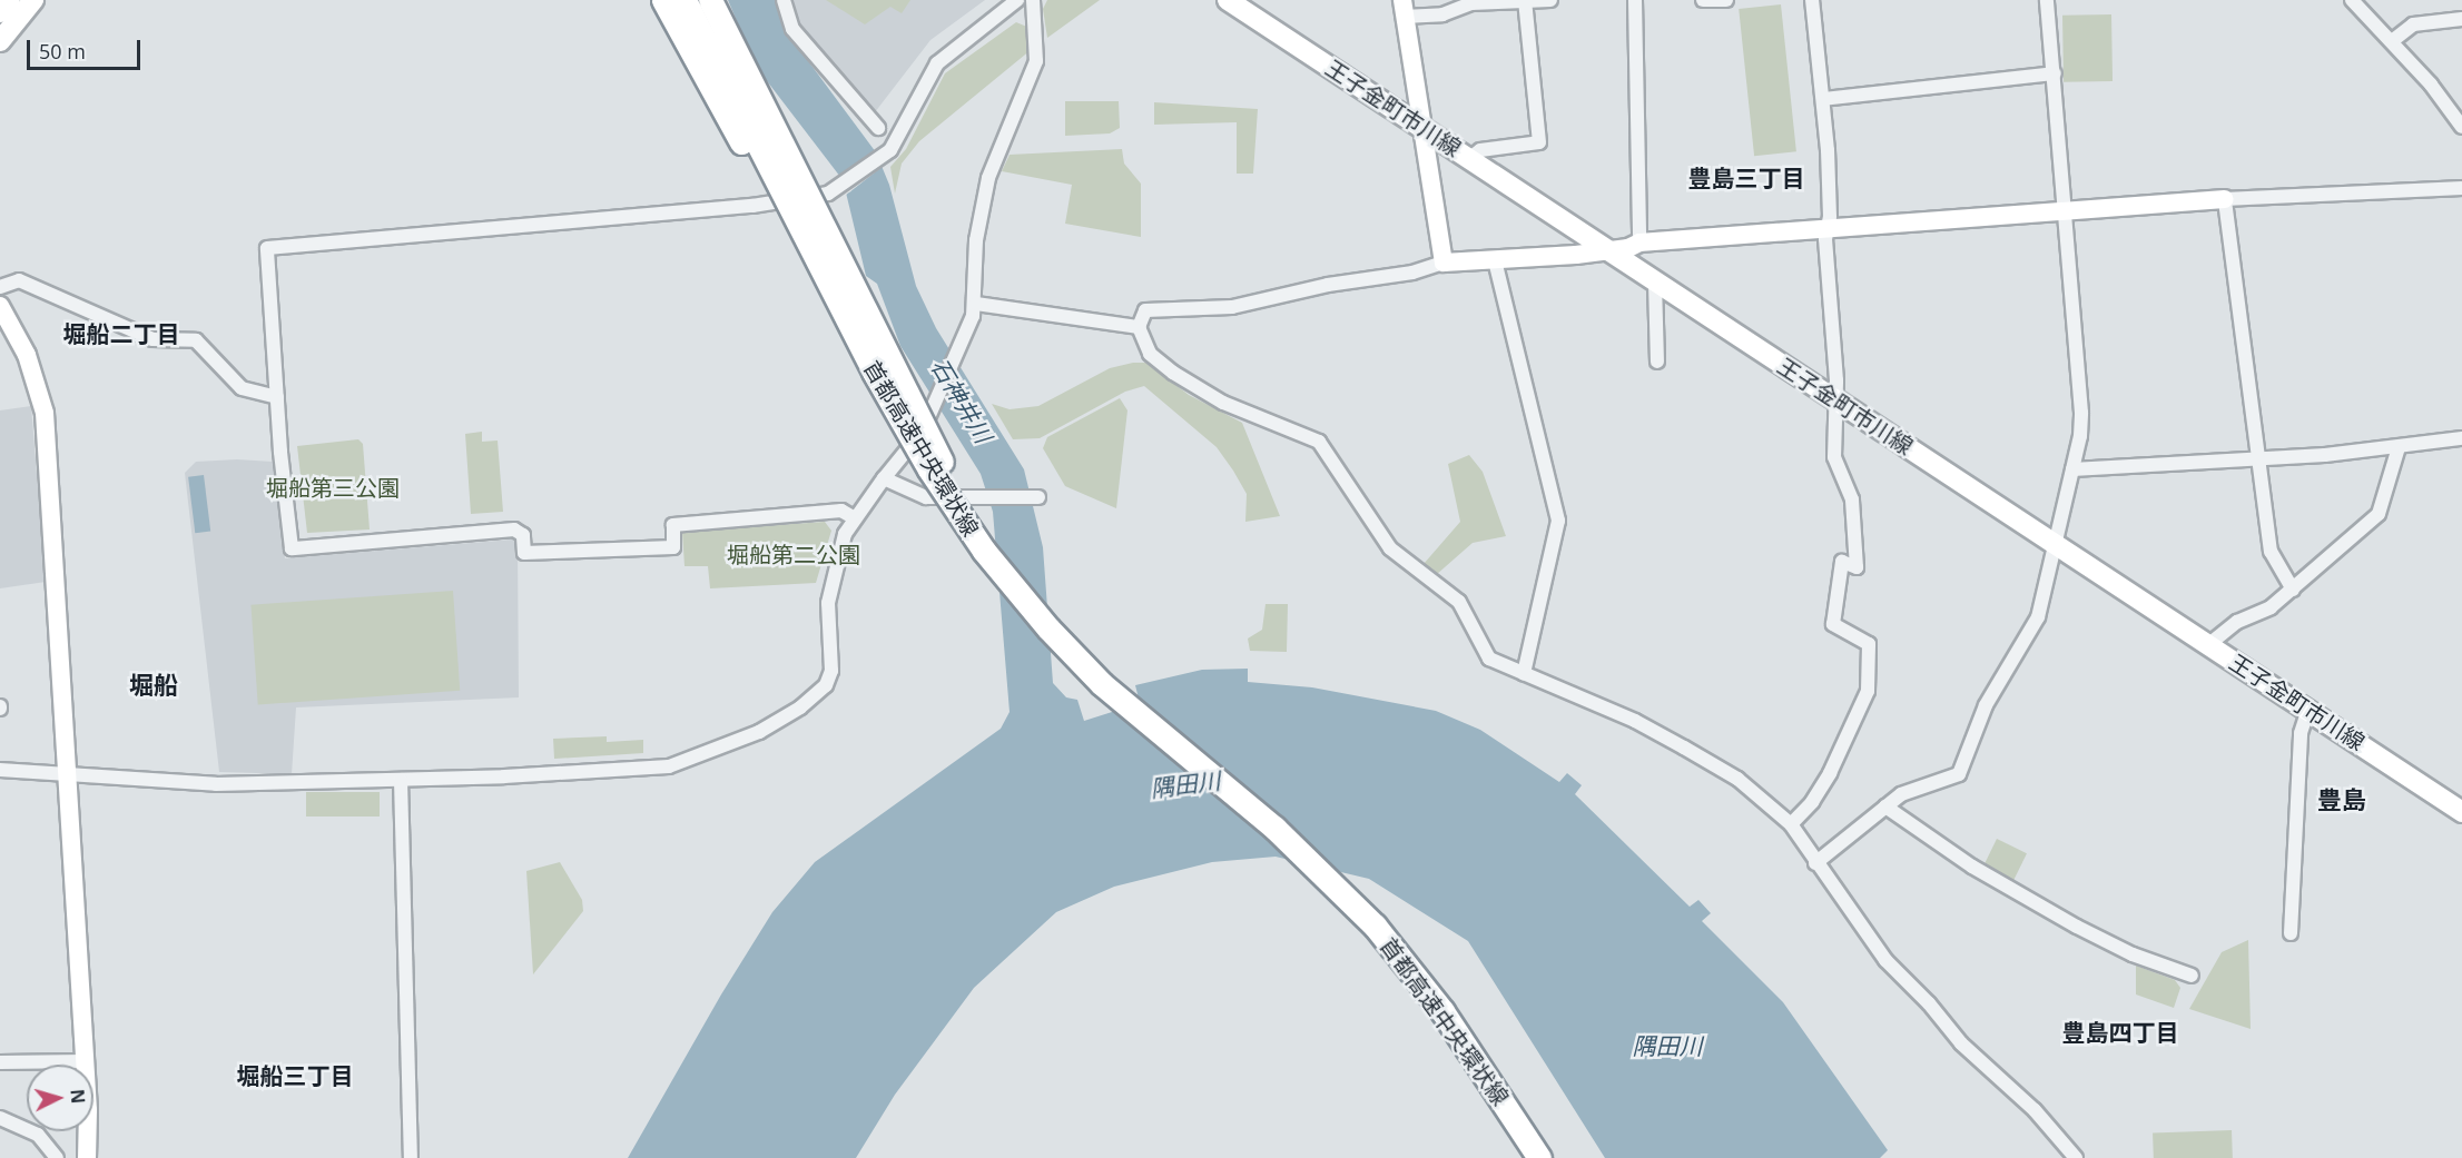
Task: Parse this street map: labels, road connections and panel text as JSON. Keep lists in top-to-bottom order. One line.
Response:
{"streets":{"highway":["首都高速中央環状線"],"main road":["王子金町市川線"]},"districts":["豊島三丁目","堀船二丁目","堀船","豊島","豊島四丁目","堀船三丁目"],"water":["石神井川","隅田川"],"parks":["堀船第三公園","堀船第二公園"],"scale_bar":"50 m","north":"right"}
